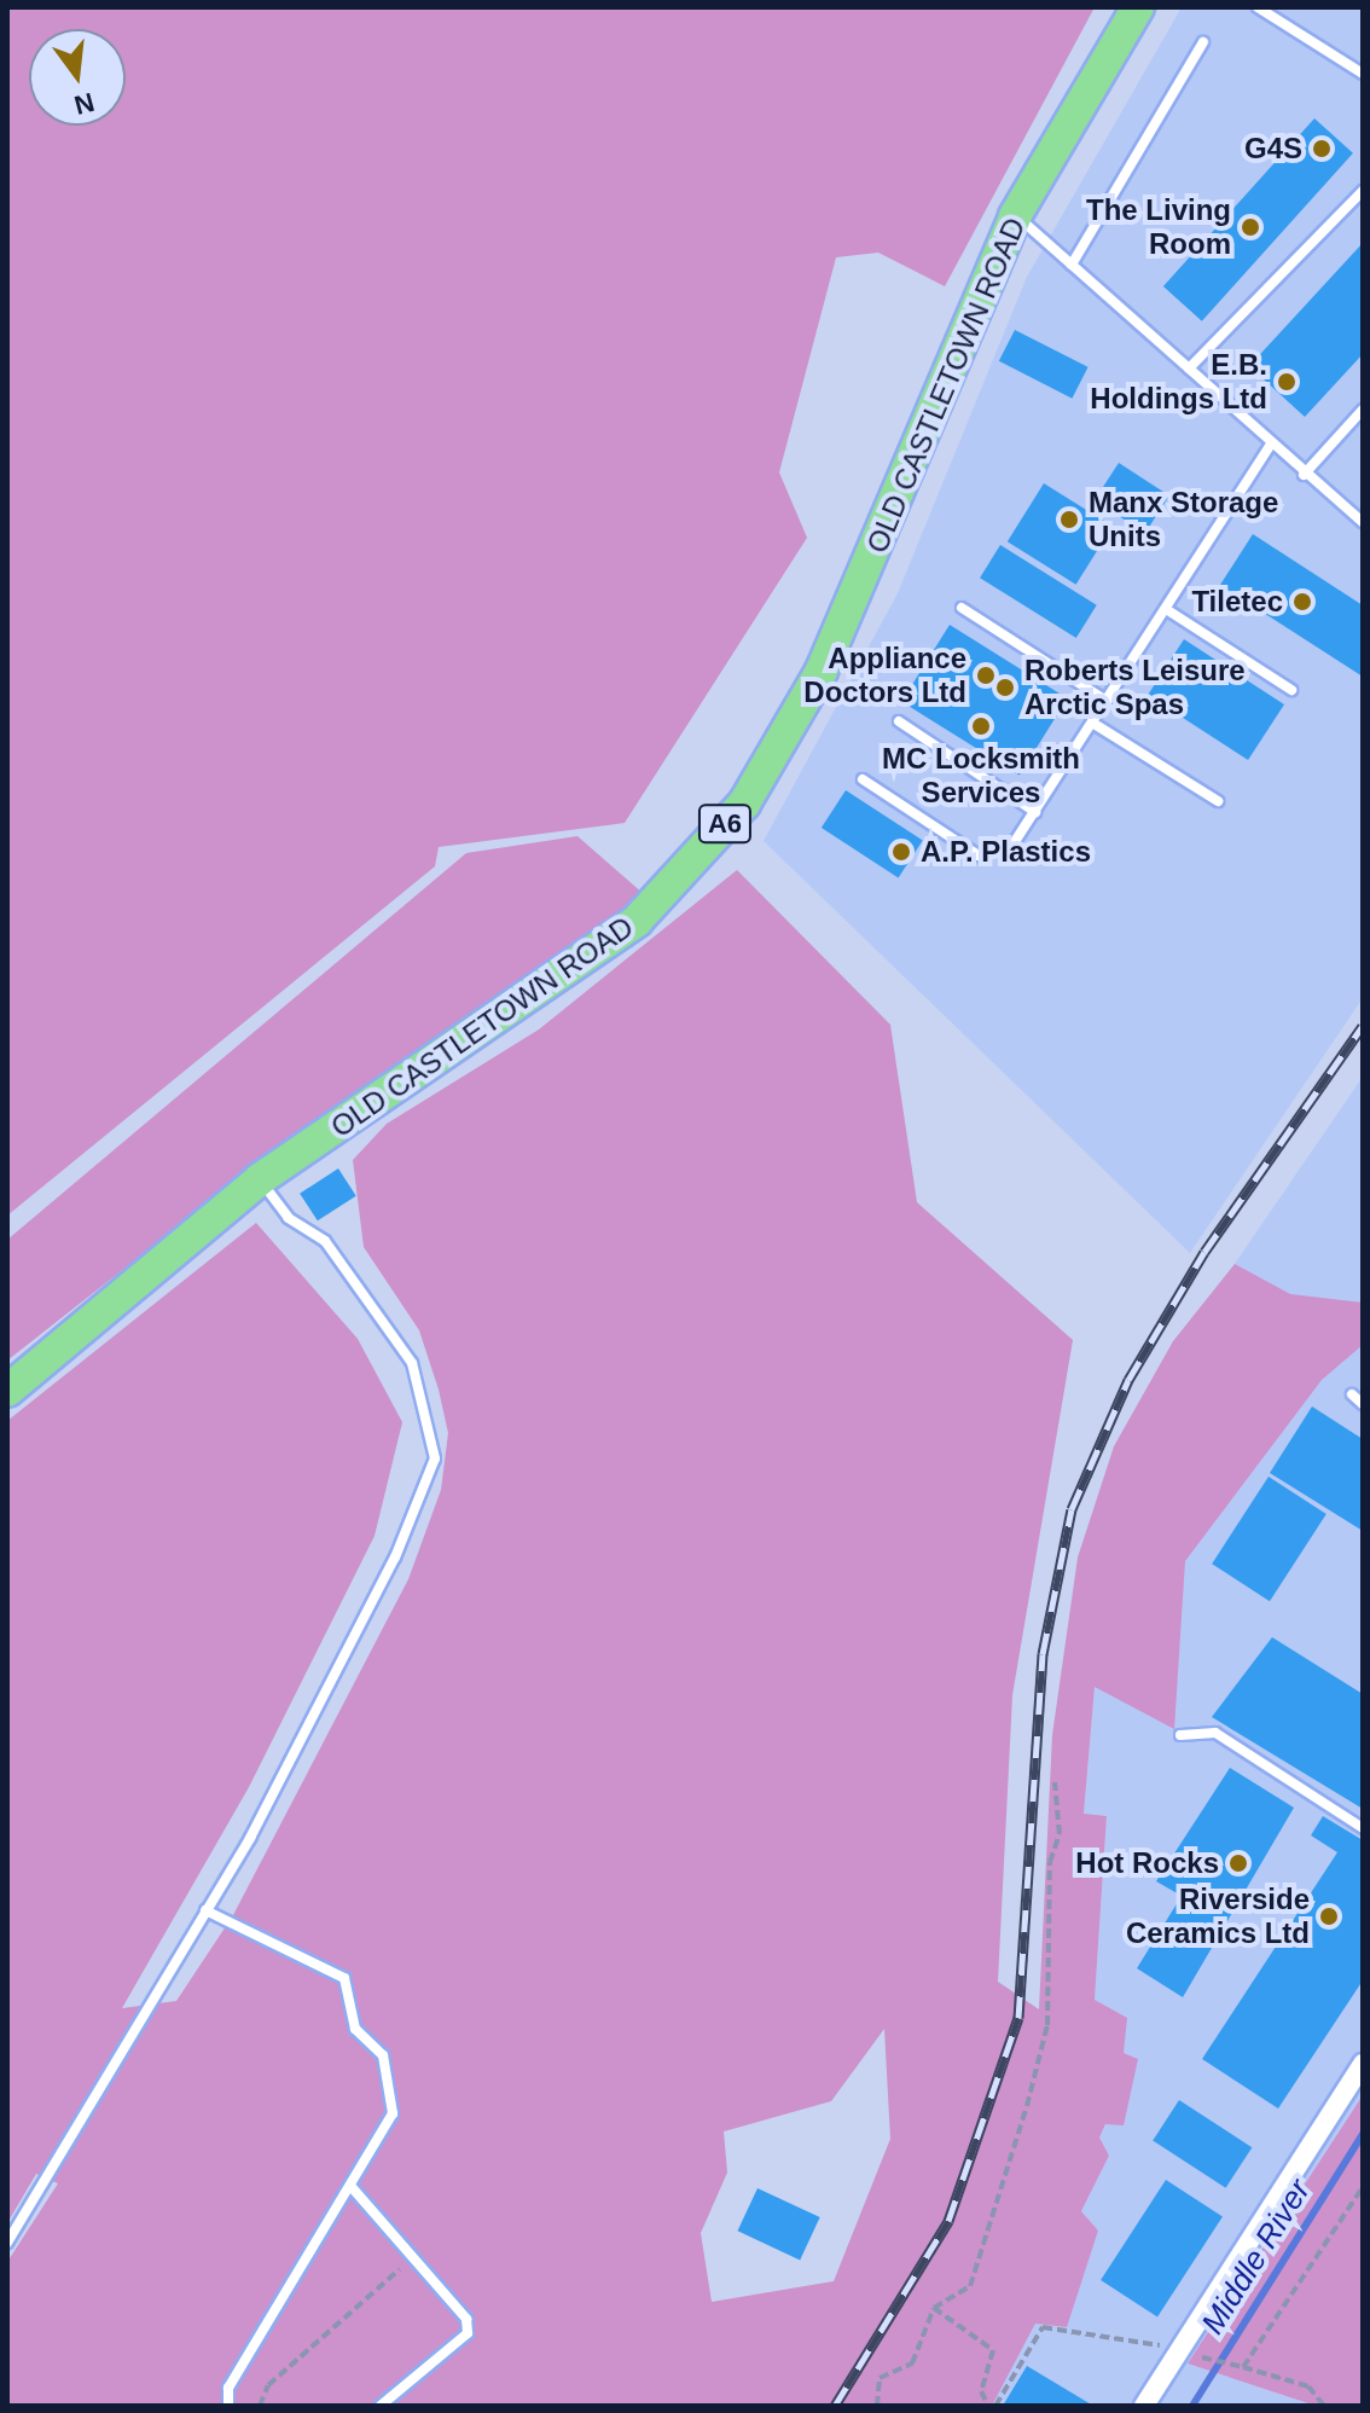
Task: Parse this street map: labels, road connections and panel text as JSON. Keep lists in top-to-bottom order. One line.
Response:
{"streets":{"highway":["OLD CASTLETOWN ROAD","A6"]},"water":["Middle River"],"places":["G4S","The Living Room","E.B. Holdings Ltd","Manx Storage Units","Tiletec","Appliance Doctors Ltd","Roberts Leisure Arctic Spas","MC Locksmith Services","A.P. Plastics","Hot Rocks","Riverside Ceramics Ltd"],"north":"bottom"}
